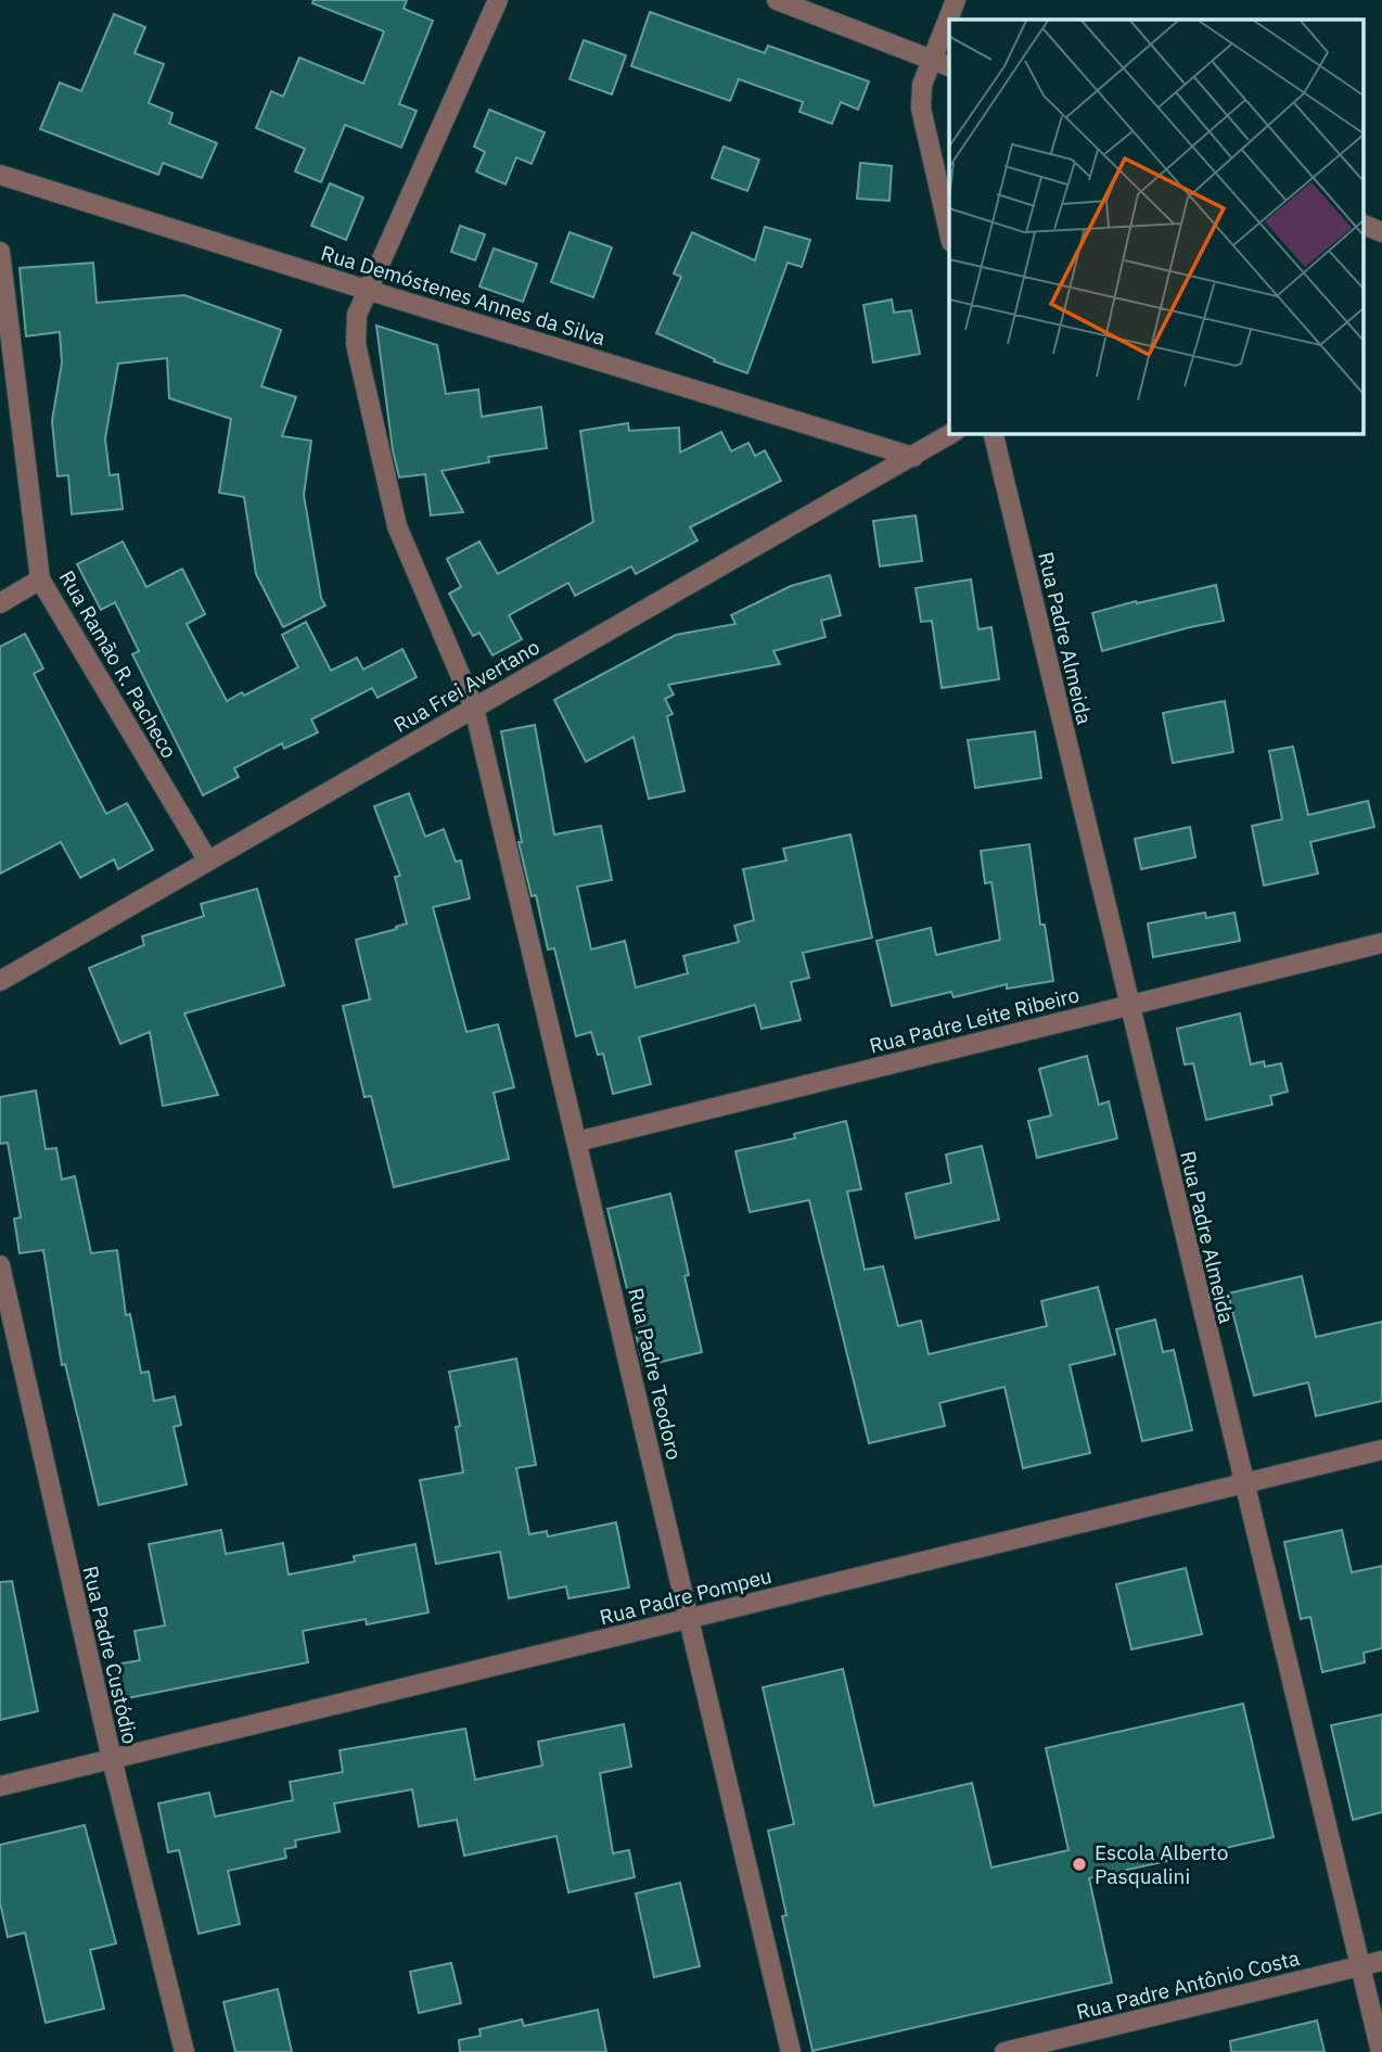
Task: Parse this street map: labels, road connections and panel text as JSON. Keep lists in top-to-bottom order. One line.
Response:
{"streets":{"street":["Rua Demóstenes Annes da Silva","Rua Padre Almeida","Rua Ramão R. Pacheco","Rua Frei Avertano","Rua Padre Leite Ribeiro","Rua Padre Teodoro","Rua Padre Pompeu","Rua Padre Custódio","Rua Padre Antônio Costa"]},"crossings":[["Rua Demóstenes Annes da Silva","Rua Frei Avertano"],["Rua Demóstenes Annes da Silva","Rua Padre Teodoro"],["Rua Padre Almeida","Rua Padre Leite Ribeiro"],["Rua Padre Almeida","Rua Padre Pompeu"],["Rua Padre Almeida","Rua Padre Antônio Costa"],["Rua Ramão R. Pacheco","Rua Frei Avertano"],["Rua Frei Avertano","Rua Padre Teodoro"],["Rua Padre Leite Ribeiro","Rua Padre Teodoro"],["Rua Padre Teodoro","Rua Padre Pompeu"],["Rua Padre Pompeu","Rua Padre Custódio"]],"places":["Escola Alberto Pasqualini"]}
